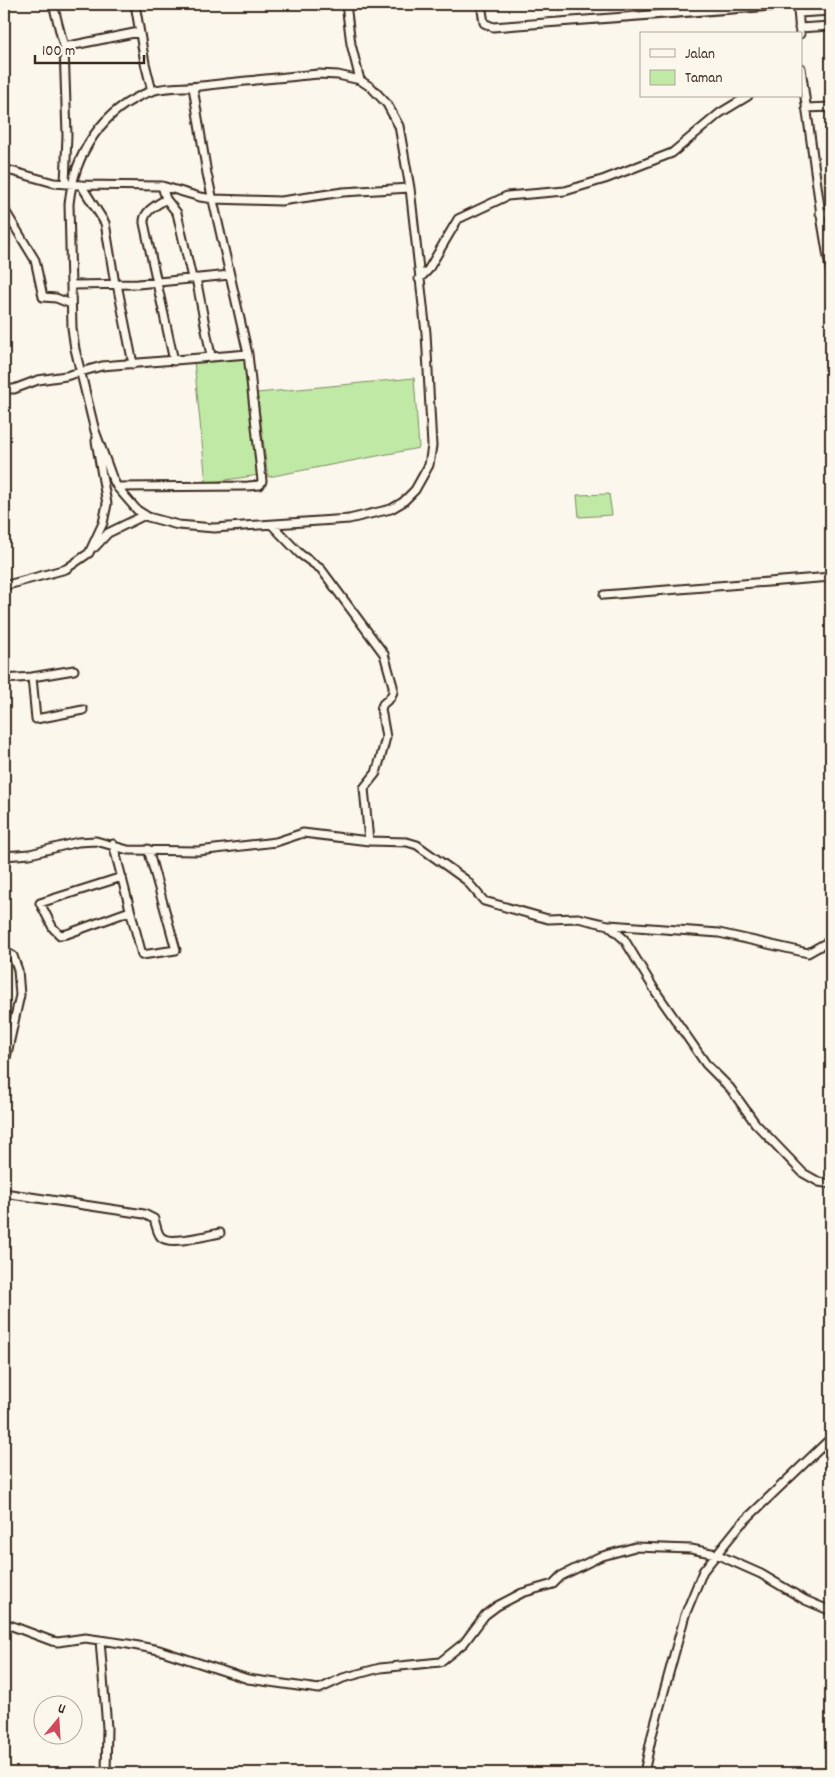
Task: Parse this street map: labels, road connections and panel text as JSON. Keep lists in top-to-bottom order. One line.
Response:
{"legend":["Jalan","Taman"],"scale_bar":"100 m","north":"top"}
